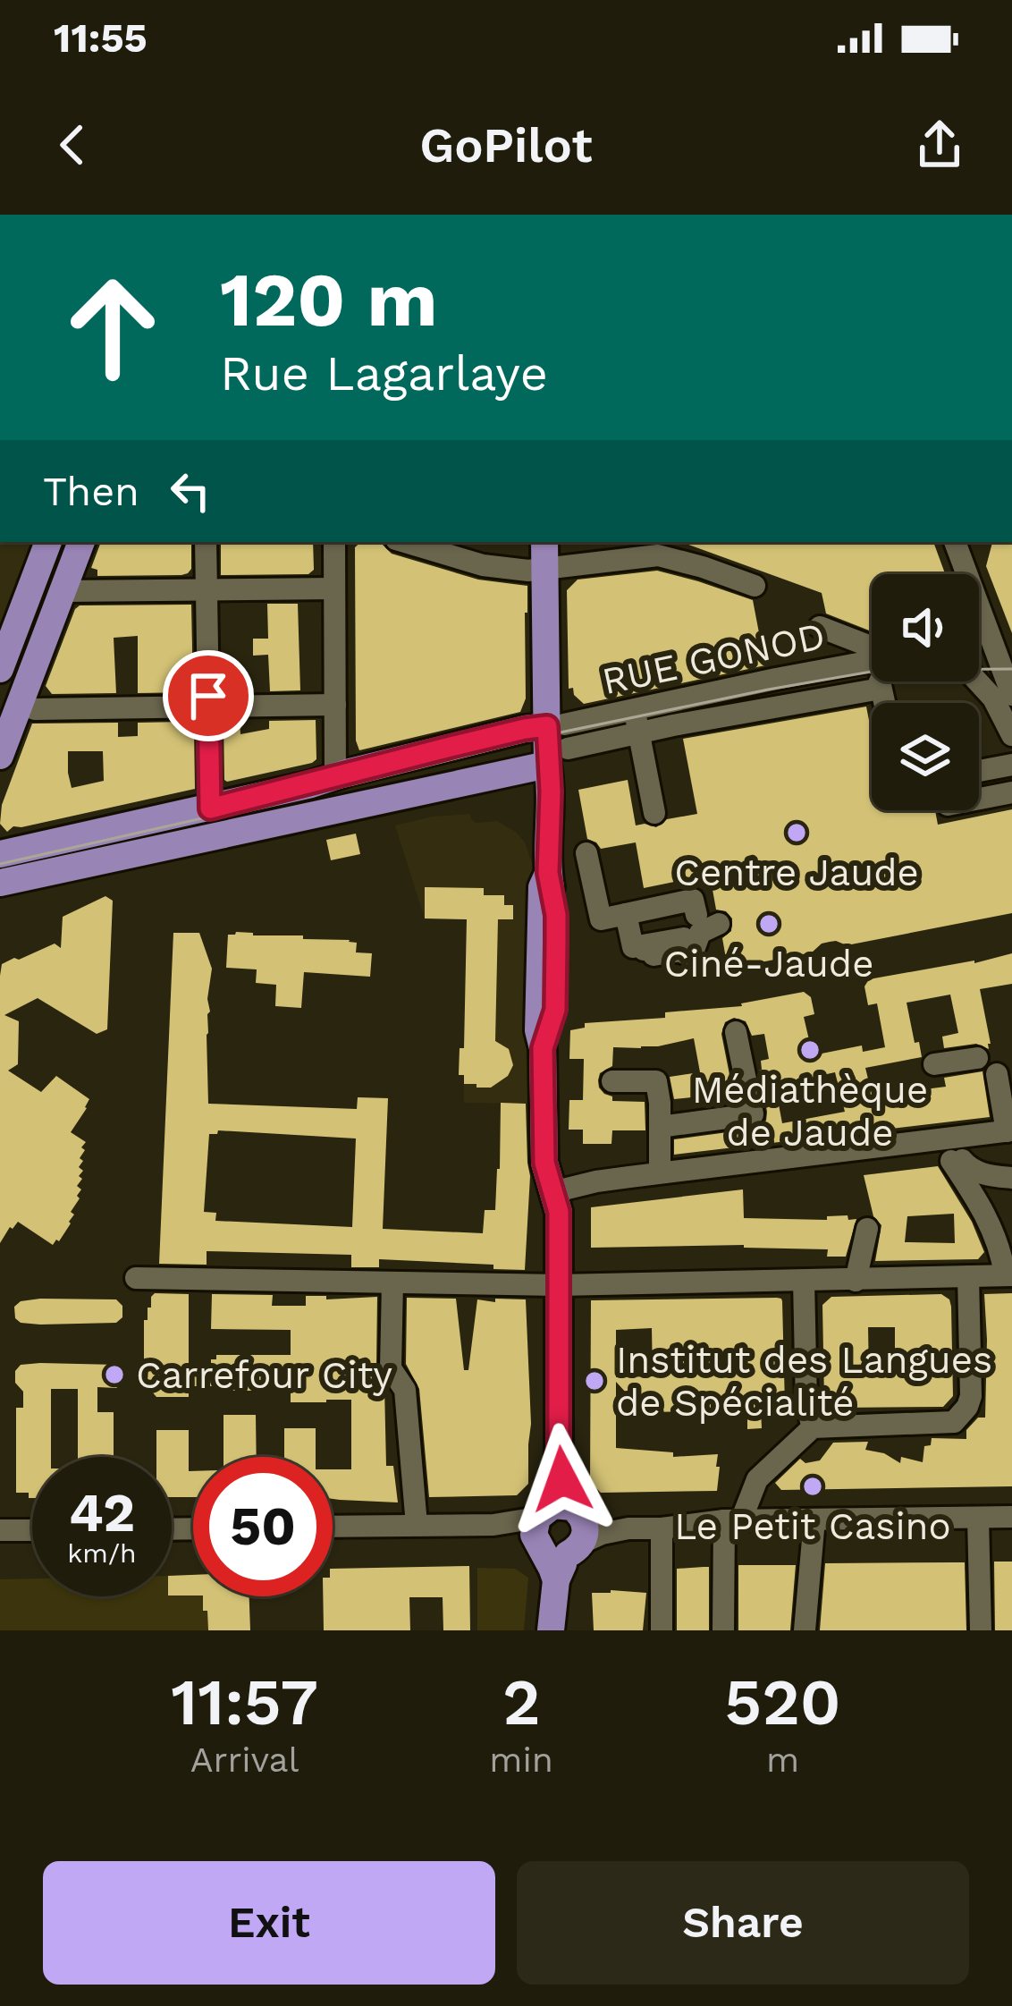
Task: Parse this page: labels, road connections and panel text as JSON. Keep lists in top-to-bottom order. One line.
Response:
{"streets":{"street":["RUE GONOD"]},"places":["Centre Jaude","Ciné-Jaude","Médiathèque de Jaude","Carrefour City","Institut des Langues de Spécialité","Le Petit Casino"],"page":{"status":"11:55","header":"GoPilot","turn":["120 m","Rue Lagarlaye"],"then":"Then","speed":"42 km/h","limit":"50","eta":["11:57","Arrival","2","min","520","m"],"buttons":["Exit","Share"]}}
